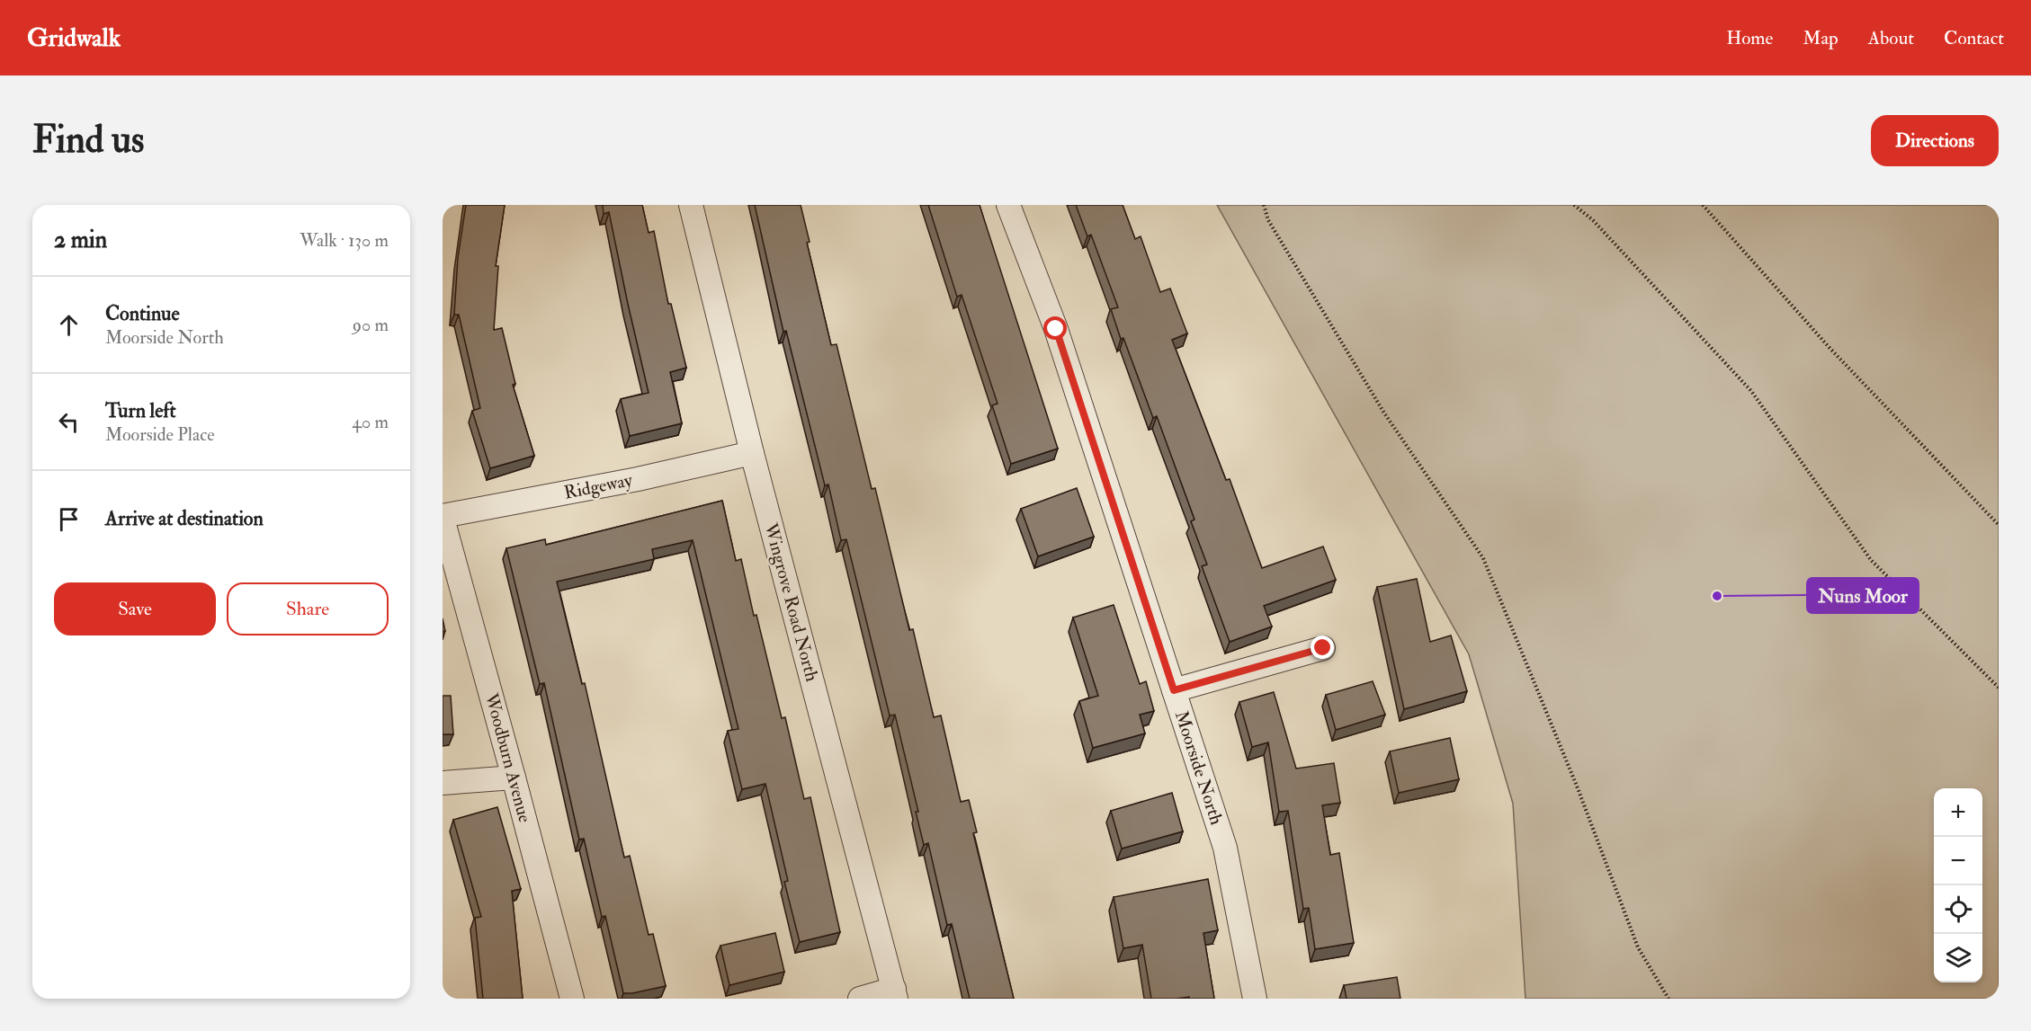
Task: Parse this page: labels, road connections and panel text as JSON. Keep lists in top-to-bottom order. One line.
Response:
{"streets":{"street":["Ridgeway","Wingrove Road North","Woodburn Avenue","Moorside North"]},"crossings":[["Ridgeway","Wingrove Road North"],["Ridgeway","Woodburn Avenue"]],"places":["Nuns Moor"],"page":{"header":"Gridwalk","nav":["Home","Map","About","Contact"],"buttons":["Directions",["Save","Share"]],"title":"Find us","heading":["2 min","Walk · 130 m"],"list":[["Continue","Moorside North","90 m"],["Turn left","Moorside Place","40 m"],"Arrive at destination"],"map_buttons":["+","−"]}}
